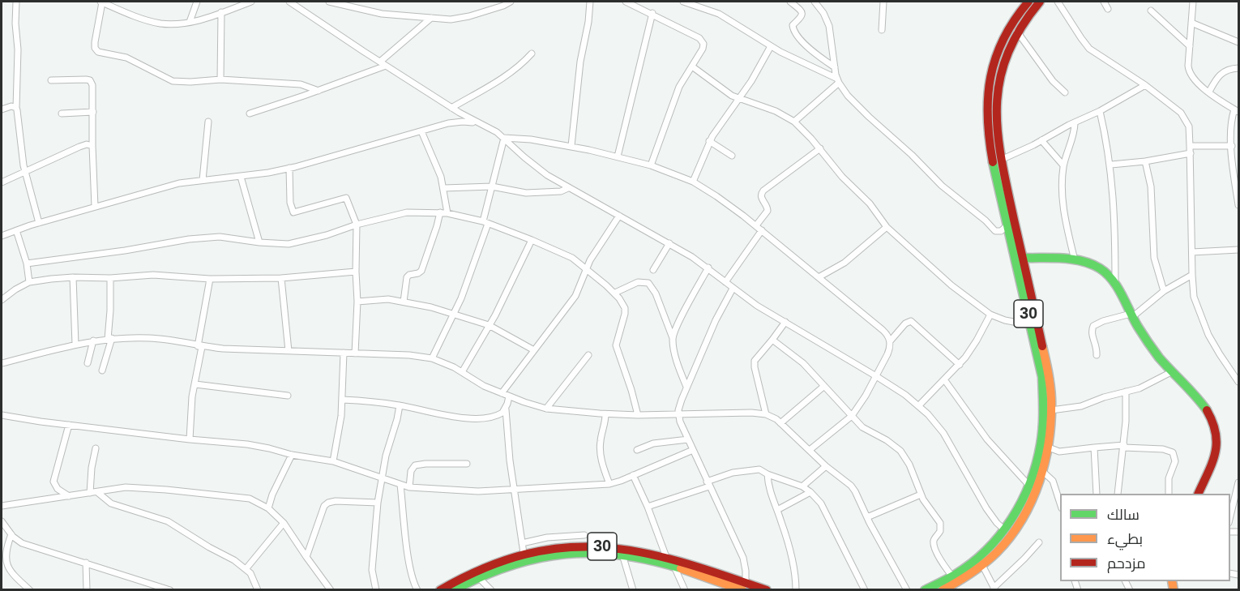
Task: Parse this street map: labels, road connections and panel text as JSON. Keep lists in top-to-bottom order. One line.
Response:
{"streets":{"main road":["30"]},"legend":["سالك","بطيء","مزدحم"]}
